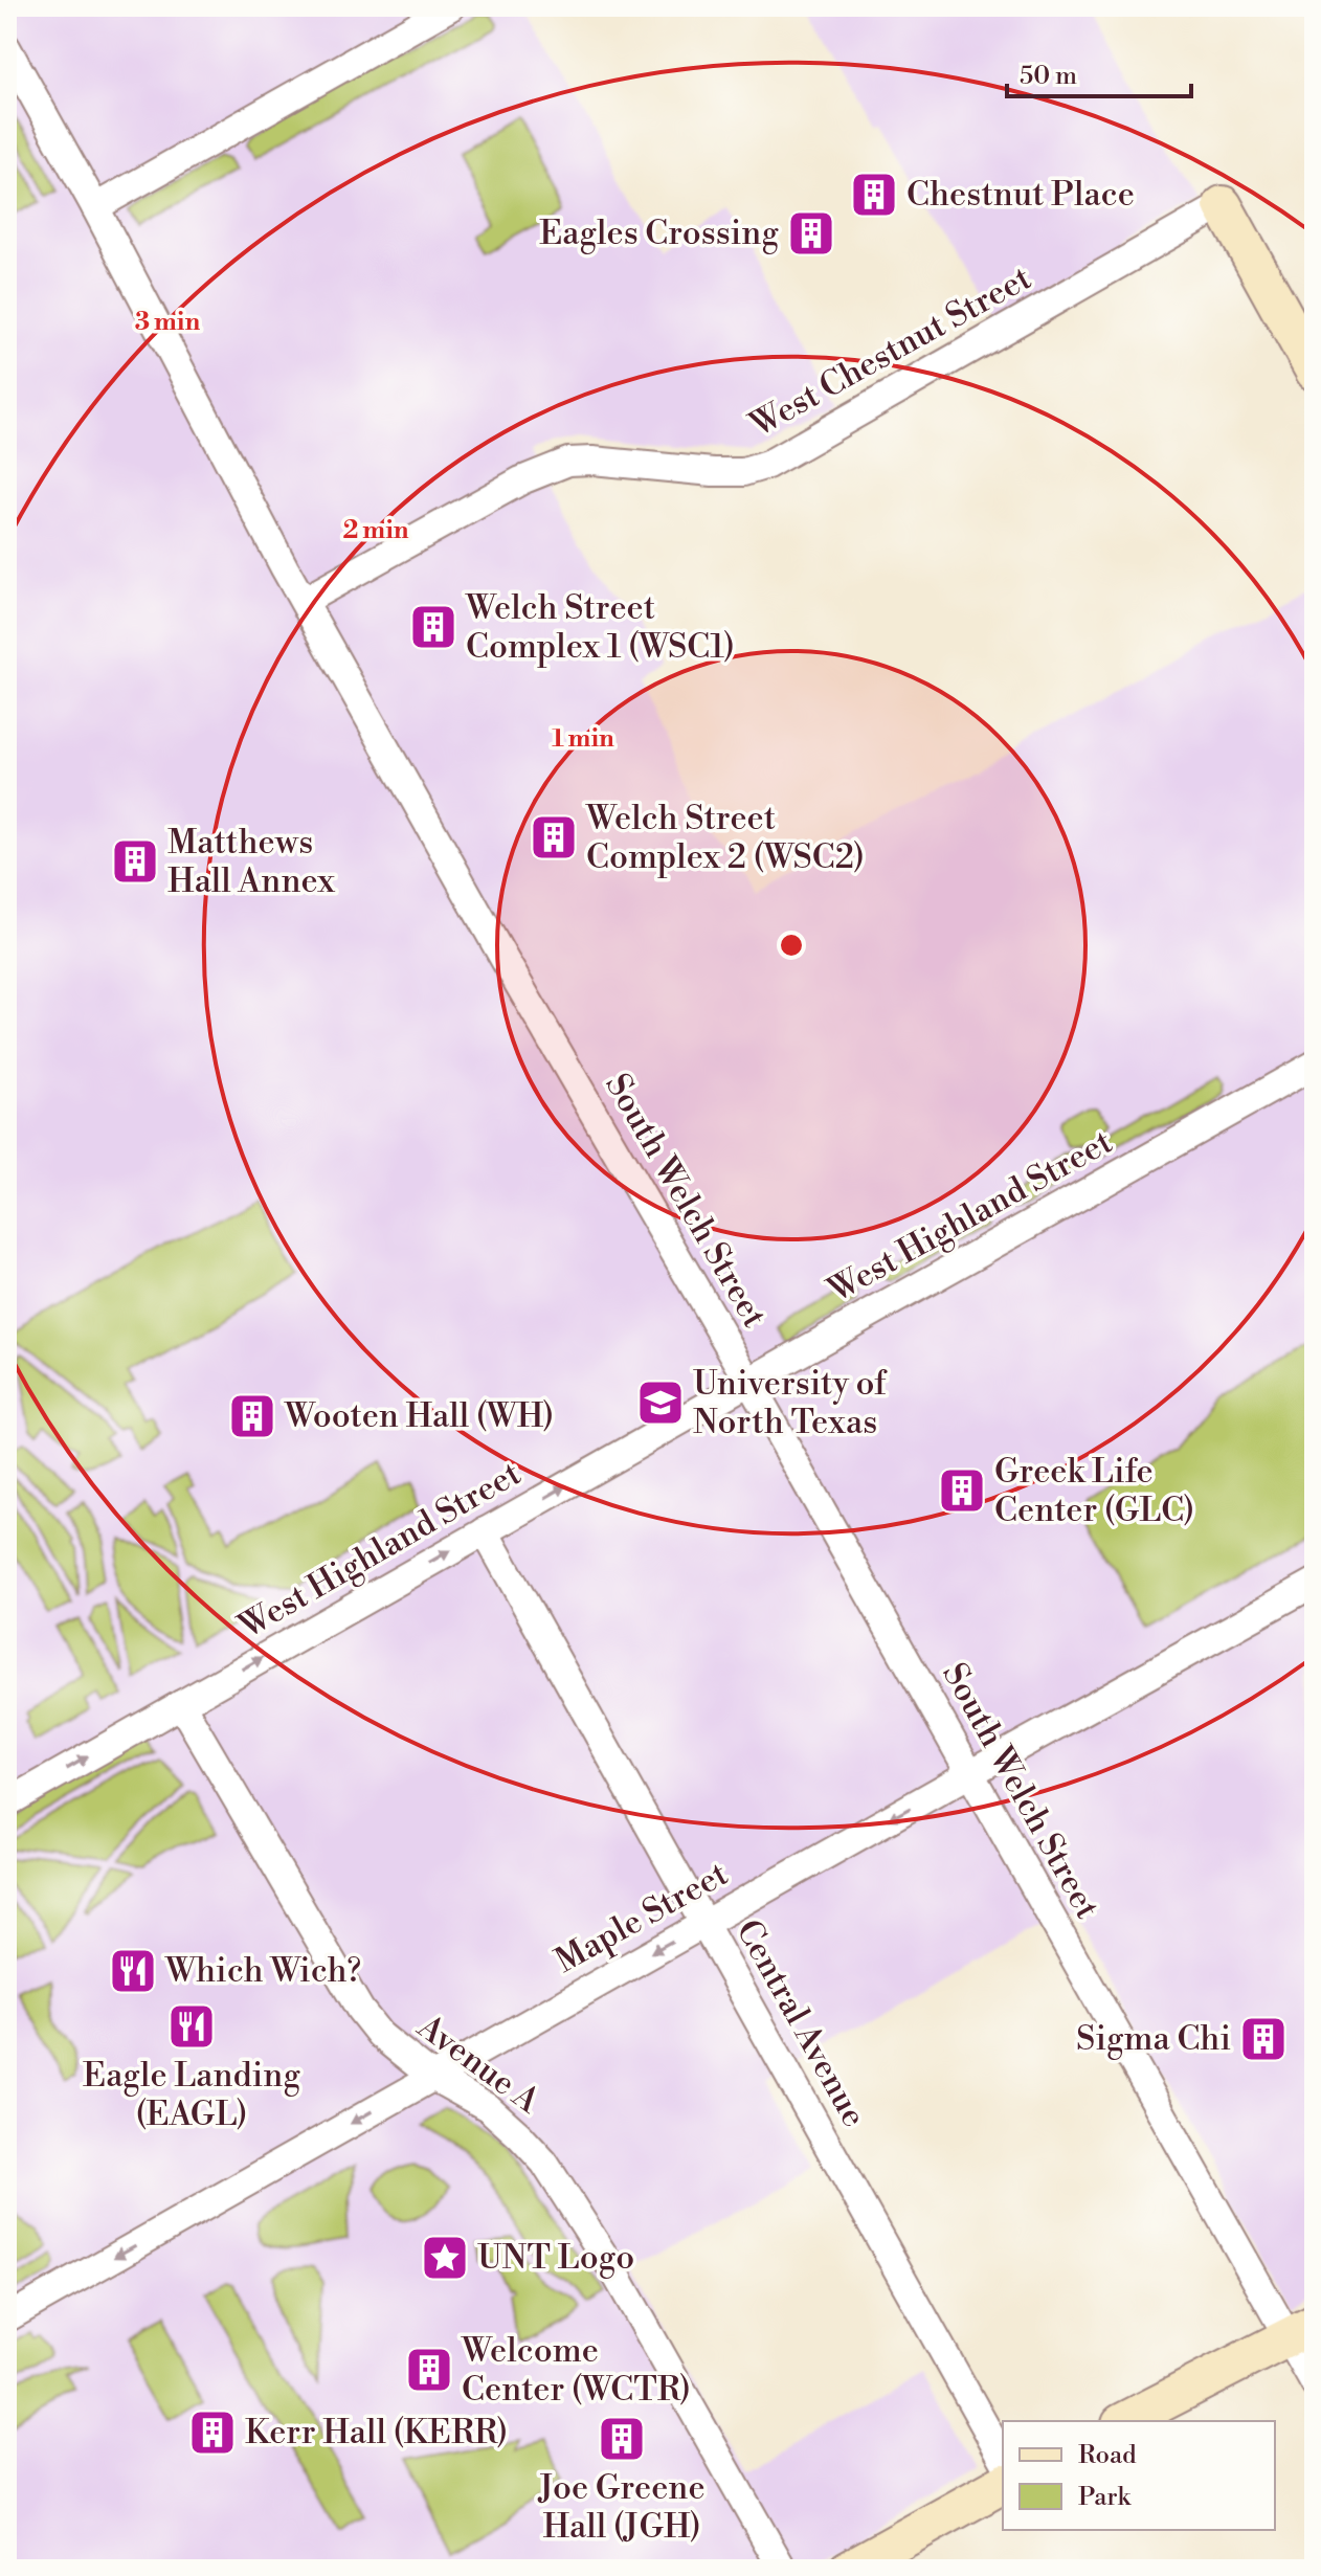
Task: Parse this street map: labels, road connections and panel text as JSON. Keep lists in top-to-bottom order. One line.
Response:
{"streets":{"street":["West Chestnut Street","South Welch Street","West Highland Street","Maple Street","Central Avenue","Avenue A"]},"crossings":[["West Chestnut Street","South Welch Street"],["South Welch Street","West Highland Street"],["South Welch Street","Maple Street"],["West Highland Street","Central Avenue"],["West Highland Street","Avenue A"],["Maple Street","Central Avenue"],["Maple Street","Avenue A"]],"one_way":["West Highland Street","Maple Street"],"places":{"building":["Chestnut Place","Eagles Crossing","Welch Street Complex 1 (WSC1)","Welch Street Complex 2 (WSC2)","Matthews Hall Annex","Wooten Hall (WH)","Greek Life Center (GLC)","Sigma Chi","Welcome Center (WCTR)","Kerr Hall (KERR)","Joe Greene Hall (JGH)"],"school or university":["University of North Texas"],"restaurant":["Which Wich?","Eagle Landing (EAGL)"],"place":["UNT Logo"]},"legend":["Road","Park"],"scale_bar":"50 m","rings":["3 min","2 min","1 min"]}
